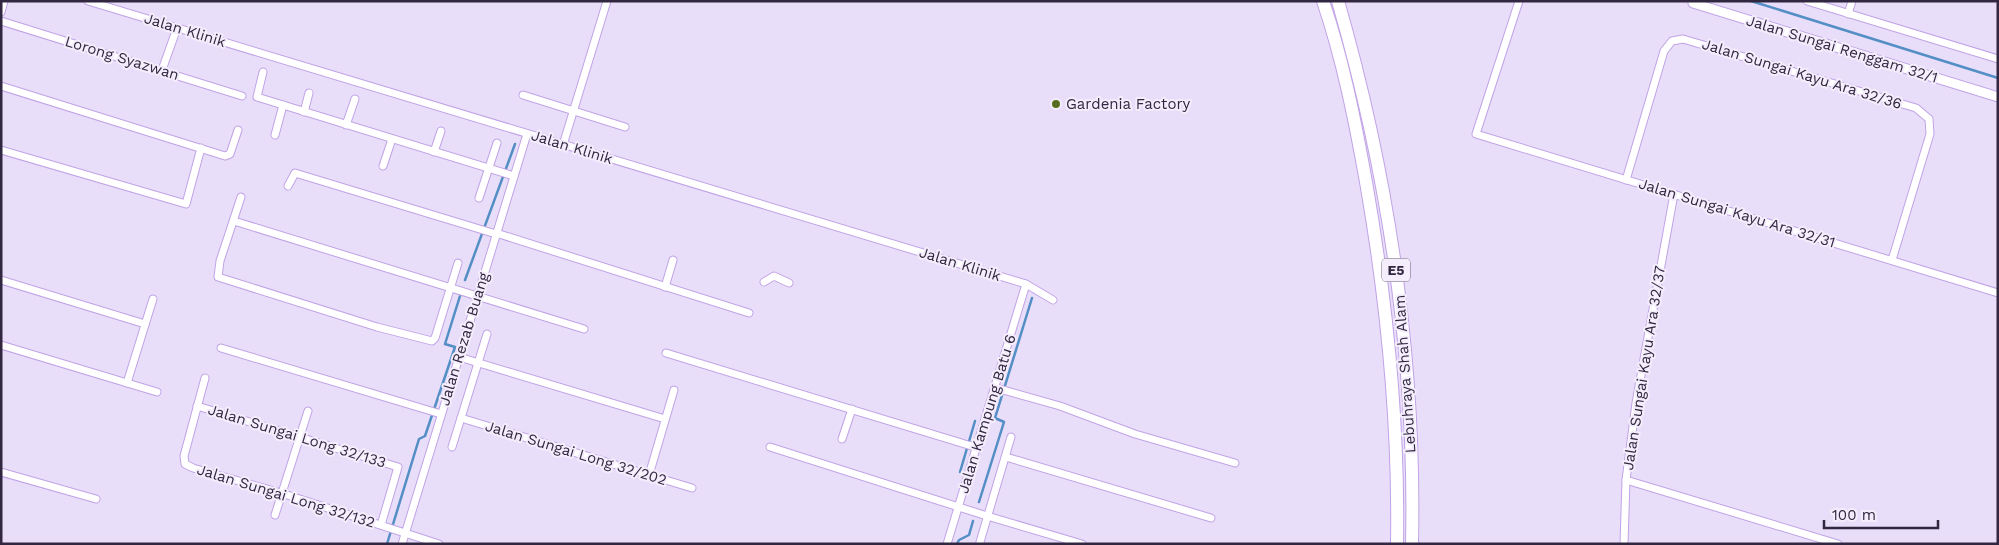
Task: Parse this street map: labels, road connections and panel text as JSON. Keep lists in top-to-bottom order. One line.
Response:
{"streets":{"highway":["E5","Lebuhraya Shah Alam"],"street":["Jalan Klinik","Jalan Sungai Renggam 32/1","Lorong Syazwan","Jalan Sungai Kayu Ara 32/36","Jalan Sungai Kayu Ara 32/31","Jalan Rezab Buang","Jalan Sungai Kayu Ara 32/37","Jalan Kampung Batu 6","Jalan Sungai Long 32/133","Jalan Sungai Long 32/202","Jalan Sungai Long 32/132"]},"crossings":[["Jalan Klinik","Jalan Rezab Buang"],["Jalan Klinik","Jalan Kampung Batu 6"],["Jalan Sungai Kayu Ara 32/36","Jalan Sungai Kayu Ara 32/31"],["Jalan Sungai Kayu Ara 32/31","Jalan Sungai Kayu Ara 32/37"],["Jalan Rezab Buang","Jalan Sungai Long 32/132"],["Jalan Sungai Long 32/133","Jalan Sungai Long 32/132"]],"places":["Gardenia Factory"],"scale_bar":"100 m"}
